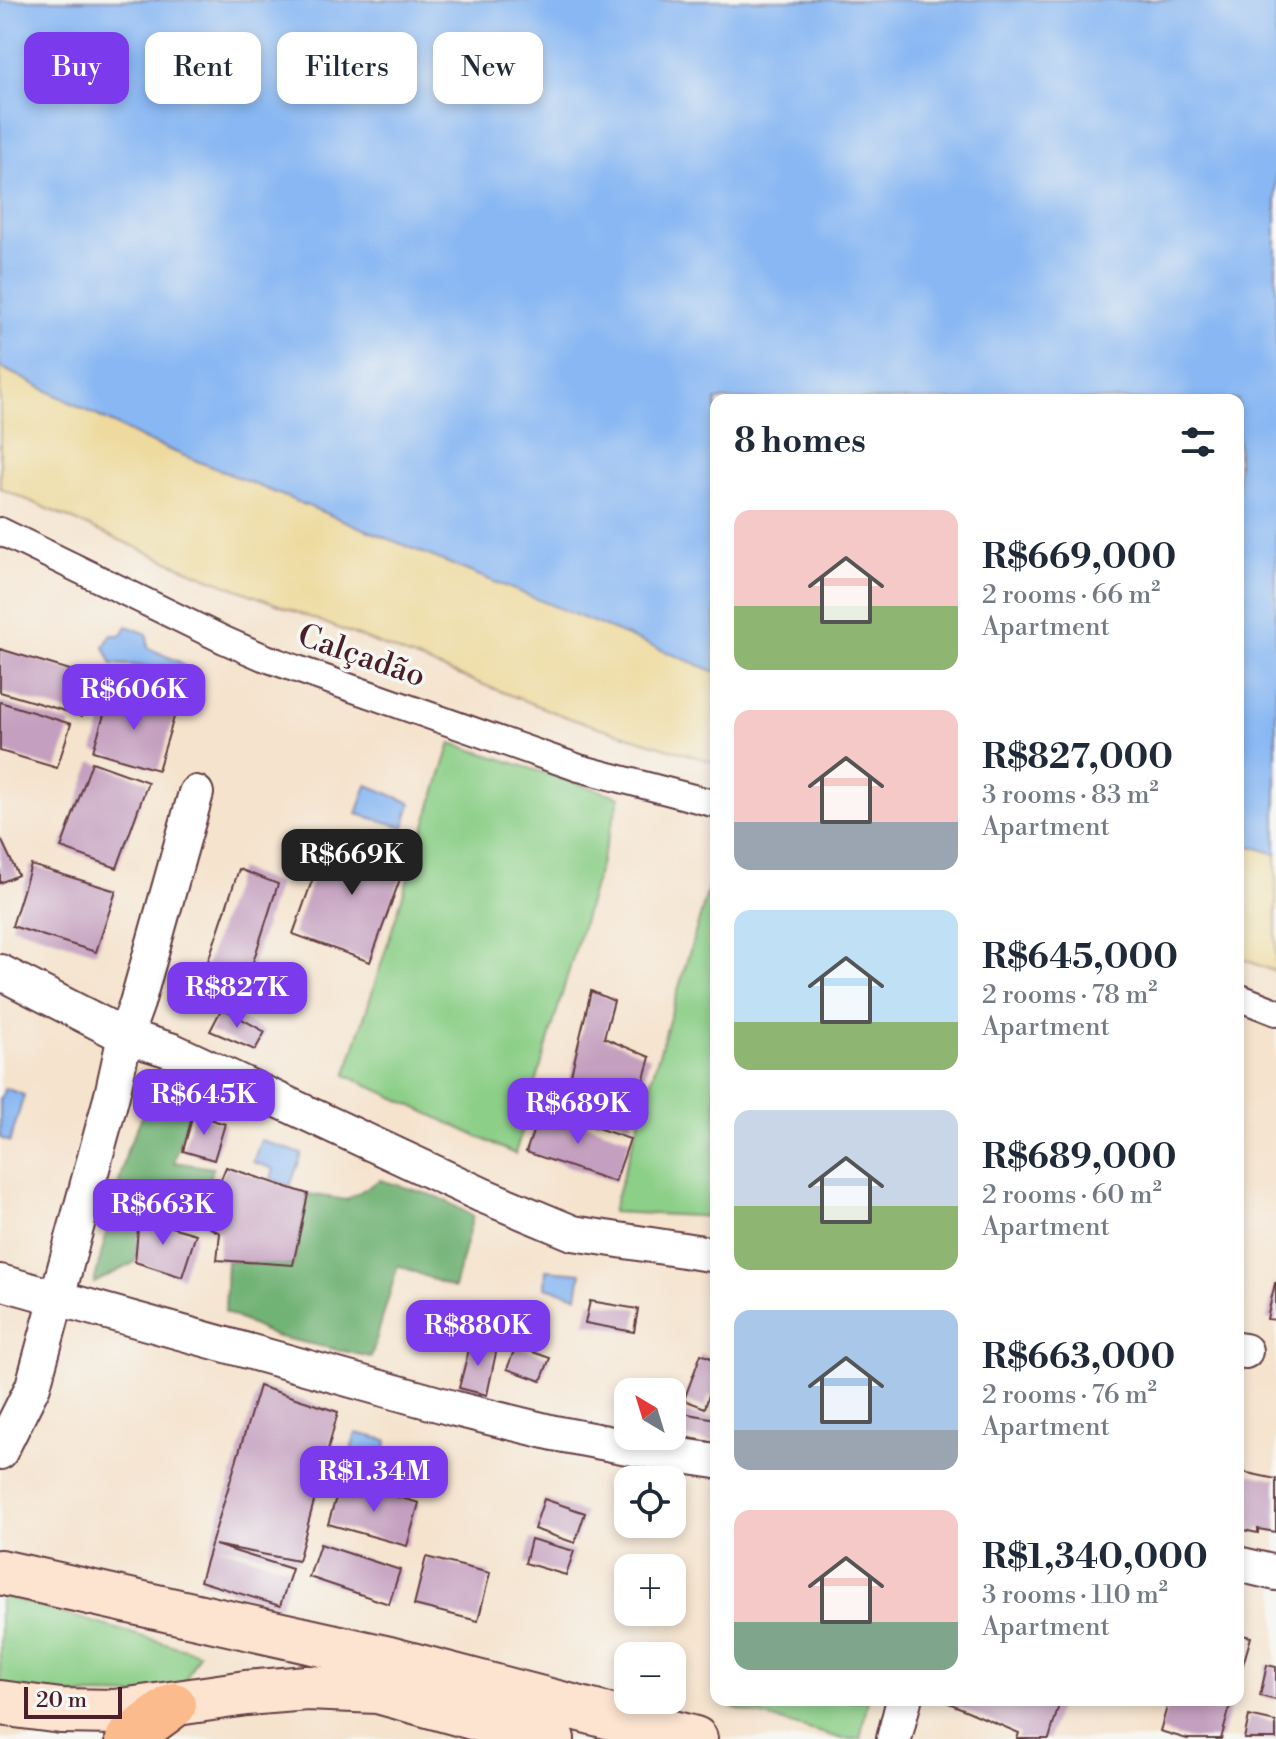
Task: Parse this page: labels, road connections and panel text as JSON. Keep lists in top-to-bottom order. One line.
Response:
{"streets":{"street":["Calçadão"]},"scale_bar":"20 m","north":"top left","page":{"chip":["Buy","Rent","Filters","New"],"heading":"8 homes","list":[{"name":"R$669,000","note":"2 rooms · 66 m² · Apartment"},{"name":"R$827,000","note":"3 rooms · 83 m² · Apartment"},{"name":"R$645,000","note":"2 rooms · 78 m² · Apartment"},{"name":"R$689,000","note":"2 rooms · 60 m² · Apartment"},{"name":"R$663,000","note":"2 rooms · 76 m² · Apartment"},{"name":"R$1,340,000","note":"3 rooms · 110 m² · Apartment"}],"price":["R$606K","R$669K","R$827K","R$645K","R$689K","R$663K","R$880K","R$1.34M"],"map_buttons":["+","−"],"scale":"20 m"}}
